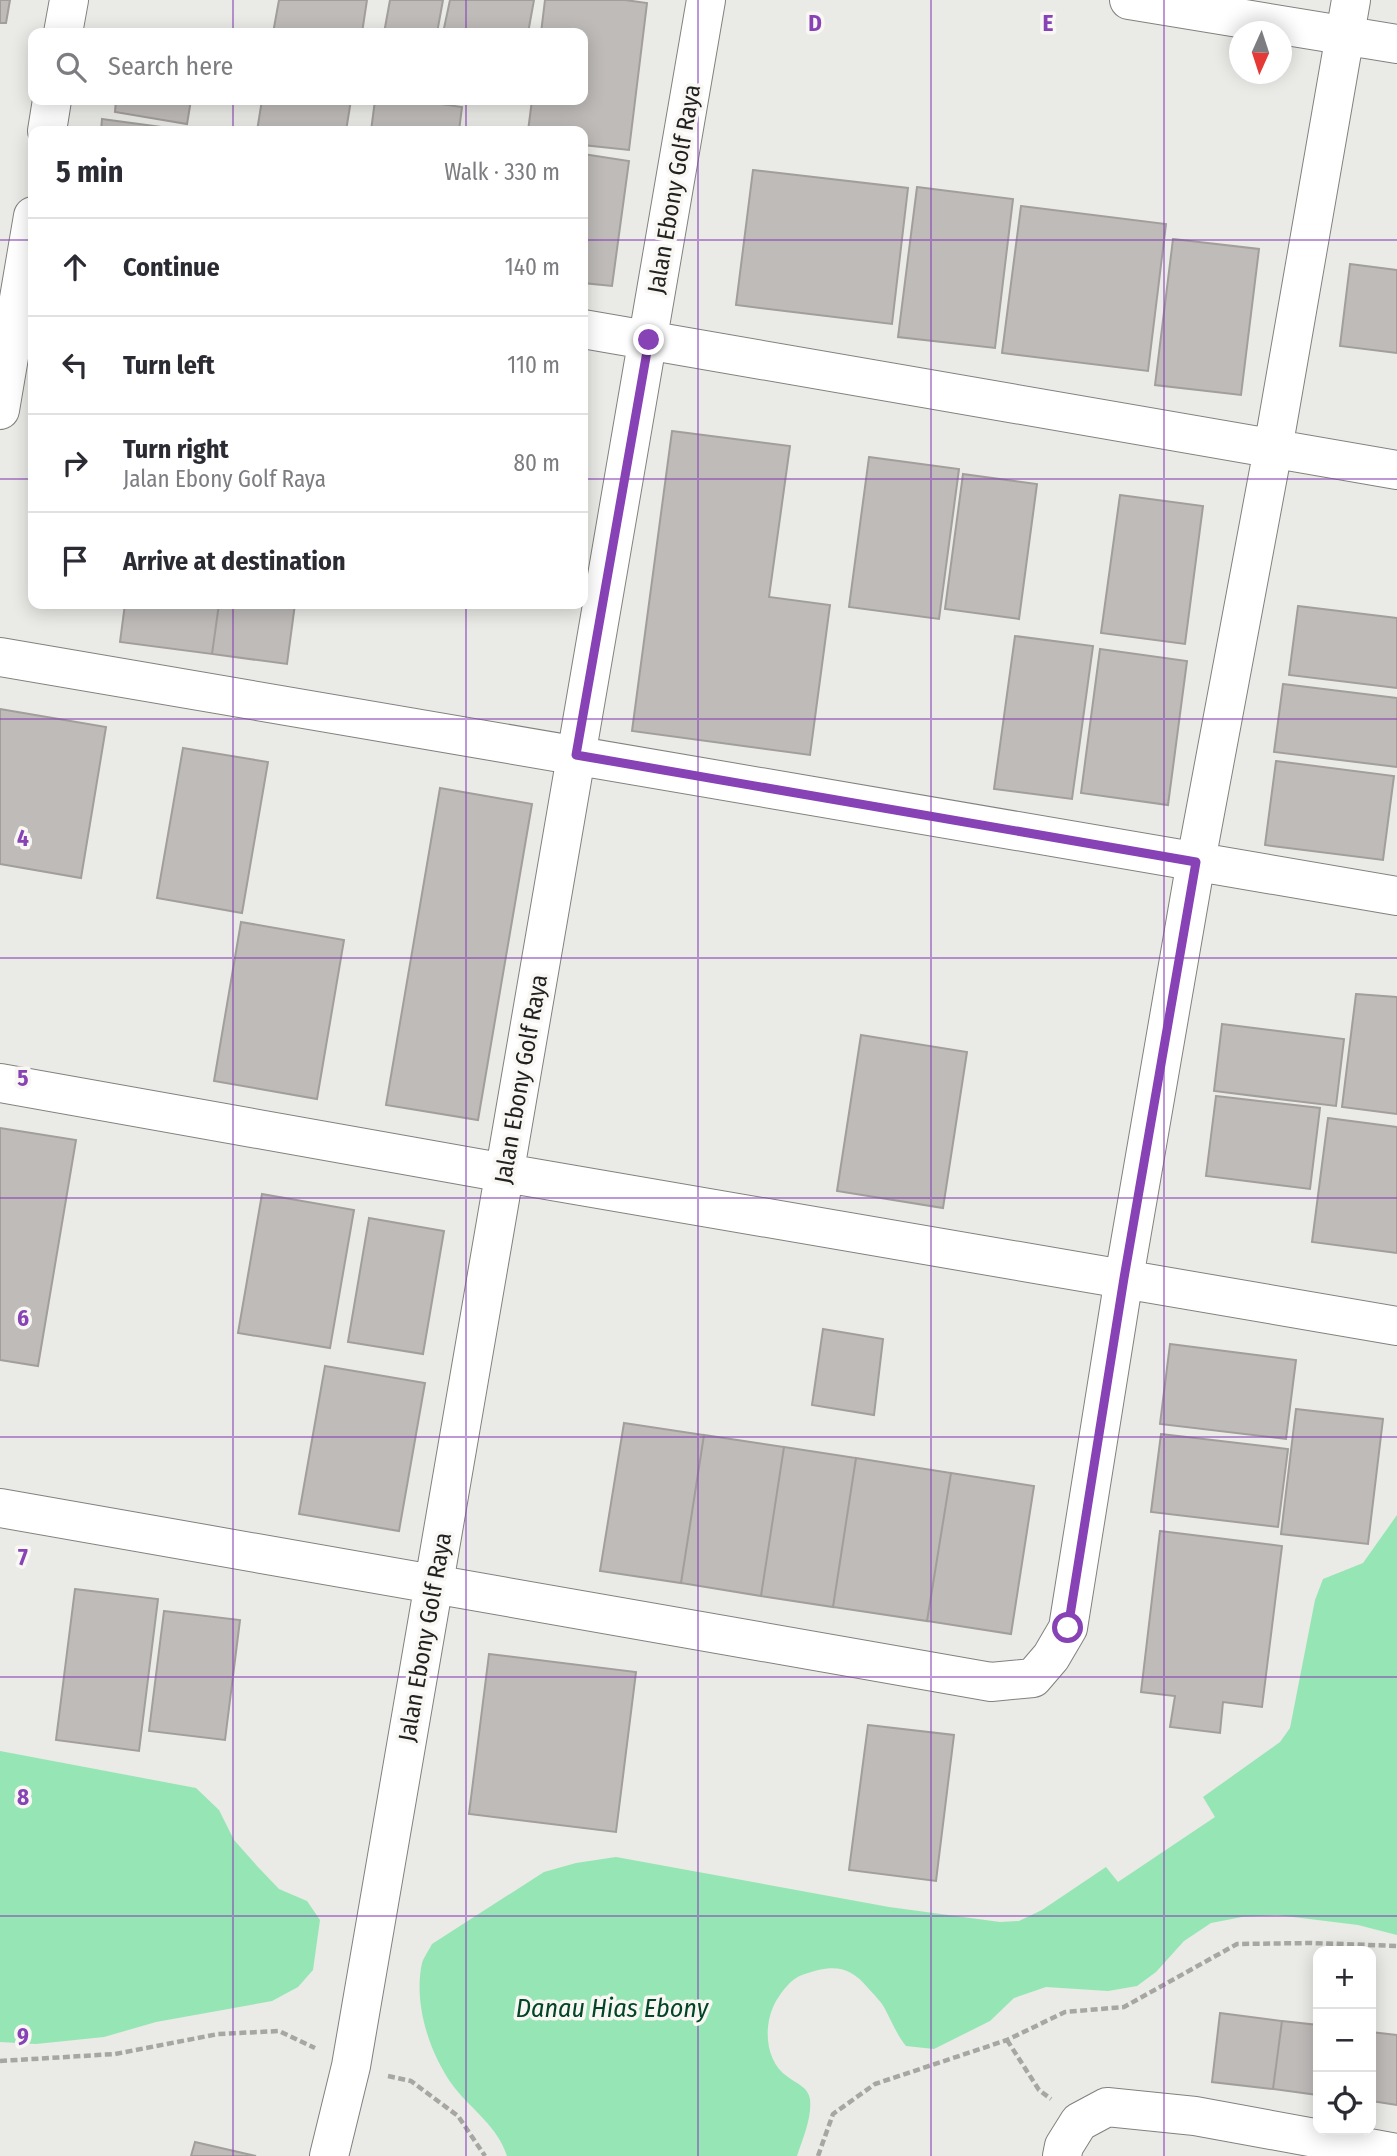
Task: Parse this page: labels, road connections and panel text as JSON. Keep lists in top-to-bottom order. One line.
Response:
{"streets":{"street":["Jalan Ebony Golf Raya"]},"water":["Danau Hias Ebony"],"north":"bottom","page":{"search":"Search here","heading":["5 min","Walk · 330 m"],"list":[["Continue","140 m"],["Turn left","110 m"],["Turn right","Jalan Ebony Golf Raya","80 m"],"Arrive at destination"],"map_buttons":["+","−"]},"grid":{"columns":["D","E"],"rows":["4","5","6","7","8","9"]}}
